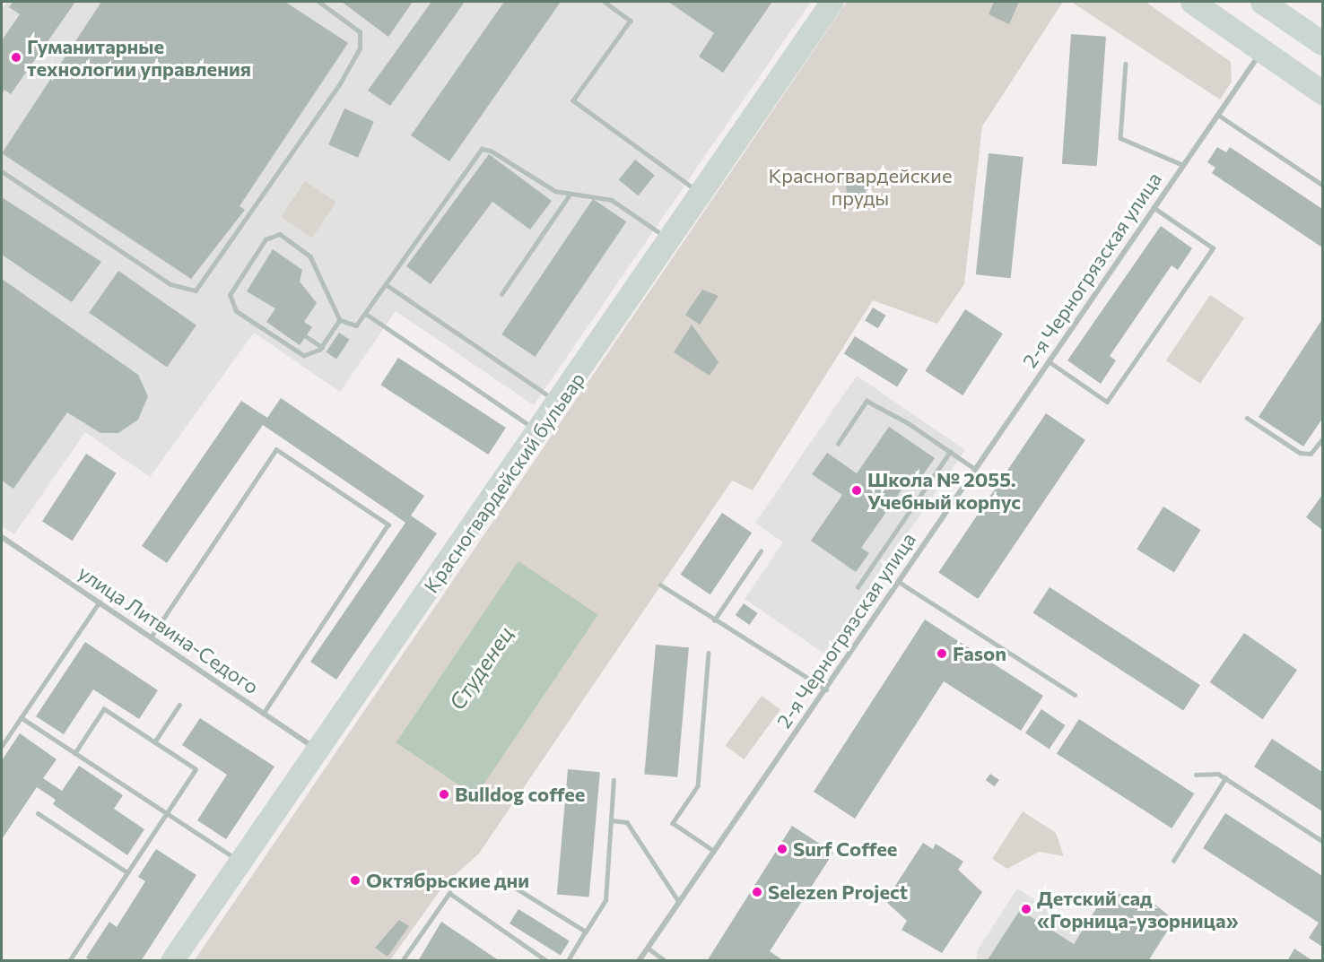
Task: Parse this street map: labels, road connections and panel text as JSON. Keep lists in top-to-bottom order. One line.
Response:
{"streets":{"street":["2-я Черногрязская улица","Красногвардейский бульвар","улица Литвина-Седого"]},"crossings":[["Красногвардейский бульвар","улица Литвина-Седого"]],"water":["Студенец"],"parks":["Красногвардейские пруды"],"places":["Гуманитарные технологии управления","Школа № 2055. Учебный корпус","Fason","Bulldog coffee","Surf Coffee","Октябрьские дни","Selezen Project","Детский сад «Горница-узорница»"]}
